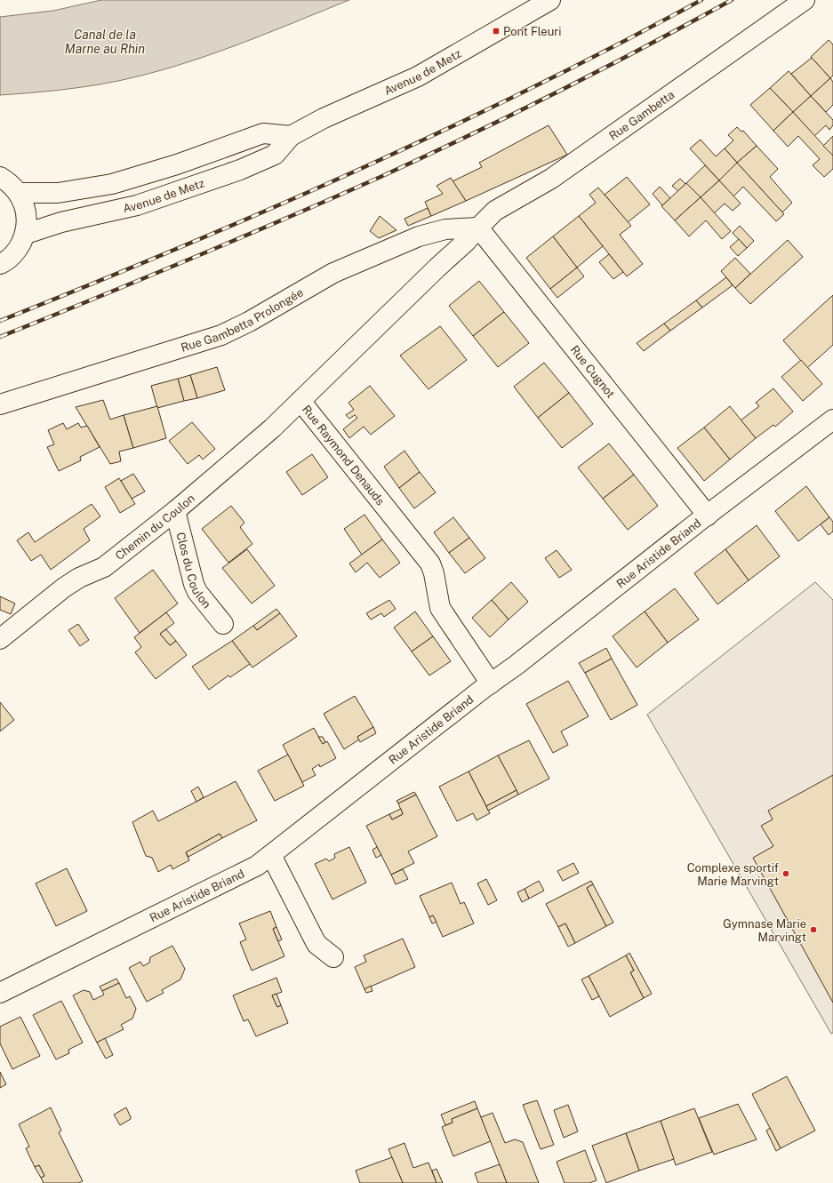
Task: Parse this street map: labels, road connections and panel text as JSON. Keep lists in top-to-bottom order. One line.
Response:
{"streets":{"street":["Avenue de Metz","Rue Gambetta","Rue Gambetta Prolongée","Rue Cugnot","Rue Raymond Denauds","Chemin du Coulon","Rue Aristide Briand","Clos du Coulon"]},"crossings":[["Rue Gambetta","Rue Gambetta Prolongée"],["Rue Gambetta","Rue Cugnot"],["Rue Gambetta","Rue Raymond Denauds"],["Rue Gambetta Prolongée","Rue Cugnot"],["Rue Gambetta Prolongée","Rue Raymond Denauds"],["Rue Cugnot","Rue Raymond Denauds"],["Rue Cugnot","Rue Aristide Briand"],["Rue Raymond Denauds","Chemin du Coulon"],["Rue Raymond Denauds","Rue Aristide Briand"],["Chemin du Coulon","Clos du Coulon"]],"water":["Canal de la Marne au Rhin"],"places":{"transit":["Pont Fleuri"],"other":["Complexe sportif Marie Marvingt","Gymnase Marie Marvingt"]}}
